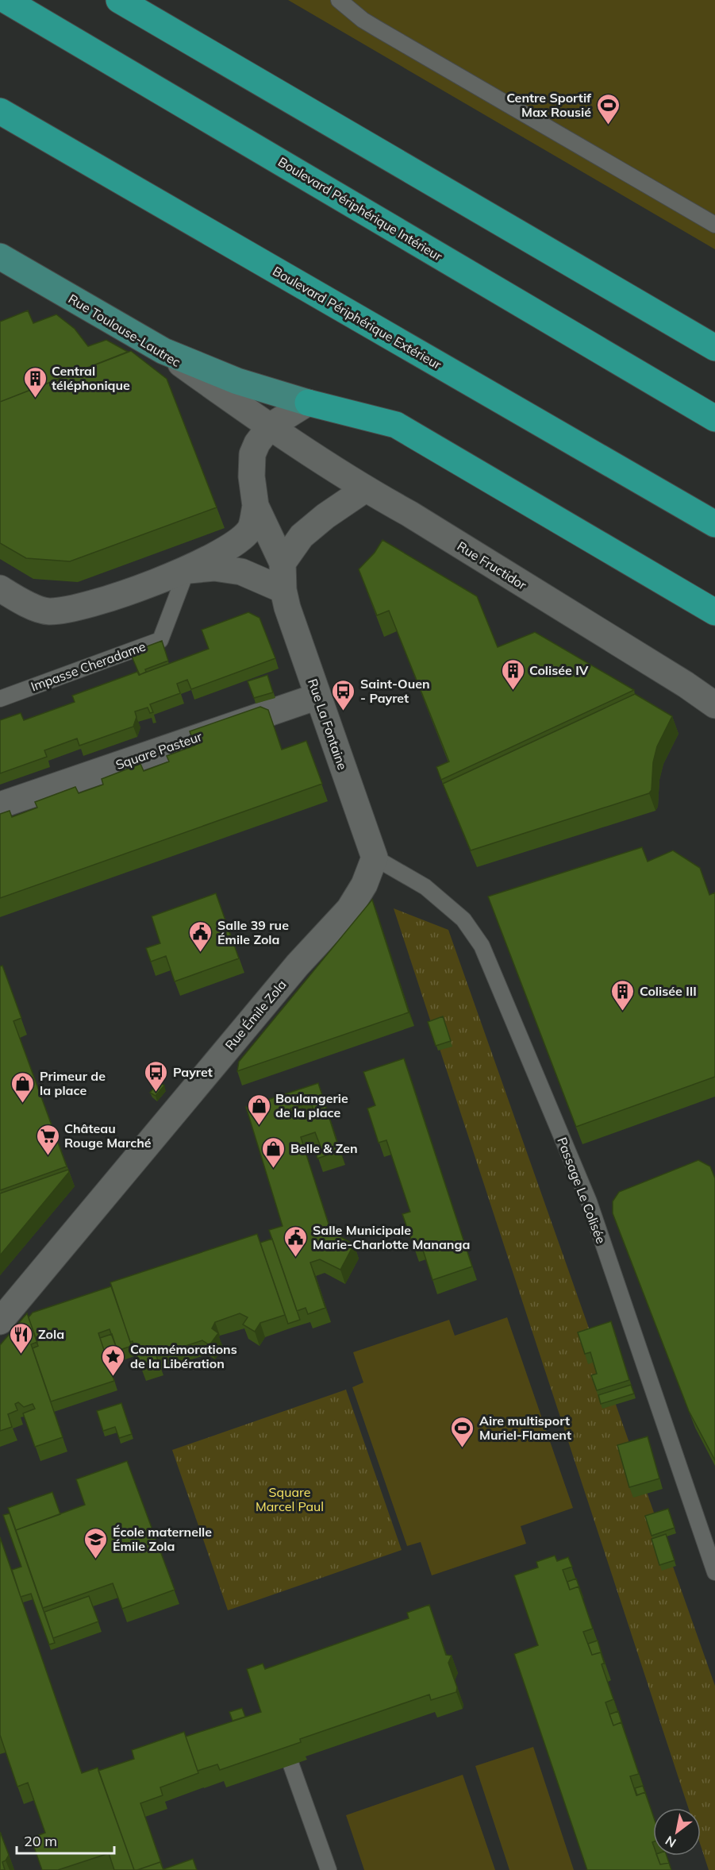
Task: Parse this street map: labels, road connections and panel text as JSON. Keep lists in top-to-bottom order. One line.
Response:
{"streets":{"highway":["Boulevard Périphérique Intérieur","Boulevard Périphérique Extérieur"],"main road":["Rue Toulouse-Lautrec"],"street":["Rue Fructidor","Rue La Fontaine","Square Pasteur","Rue Émile Zola"],"lane":["Impasse Cheradame","Passage Le Colisée"]},"crossings":[["Rue Toulouse-Lautrec","Rue Fructidor"],["Rue Toulouse-Lautrec","Rue La Fontaine"],["Rue Fructidor","Rue La Fontaine"],["Impasse Cheradame","Rue La Fontaine"],["Rue La Fontaine","Square Pasteur"],["Rue La Fontaine","Rue Émile Zola"],["Rue La Fontaine","Passage Le Colisée"],["Rue Émile Zola","Passage Le Colisée"]],"parks":["Square Marcel Paul"],"places":{"sports":["Centre Sportif Max Rousié","Aire multisport Muriel-Flament"],"building":["Central téléphonique","Colisée IV","Colisée III"],"bus stop":["Saint-Ouen - Payret","Payret"],"public building":["Salle 39 rue Émile Zola","Salle Municipale Marie-Charlotte Mananga"],"shop":["Primeur de la place","Boulangerie de la place","Belle & Zen"],"supermarket":["Château Rouge Marché"],"restaurant":["Zola"],"place":["Commémorations de la Libération"],"school or university":["École maternelle Émile Zola"]},"scale_bar":"20 m","north":"bottom left"}
